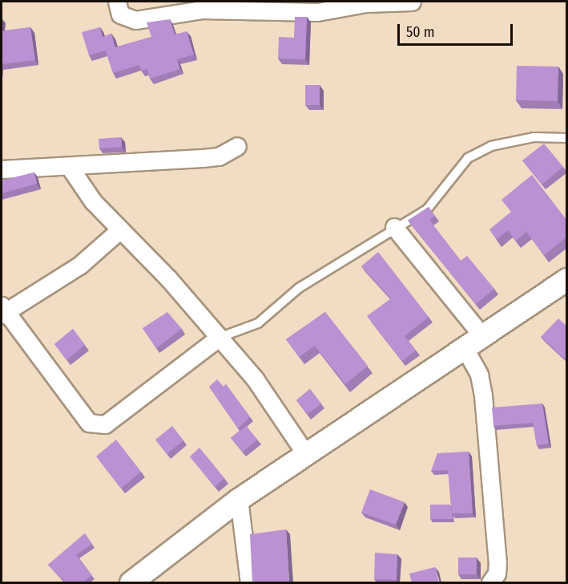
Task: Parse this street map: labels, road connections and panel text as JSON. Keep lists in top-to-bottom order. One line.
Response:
{"scale_bar":"50 m"}
